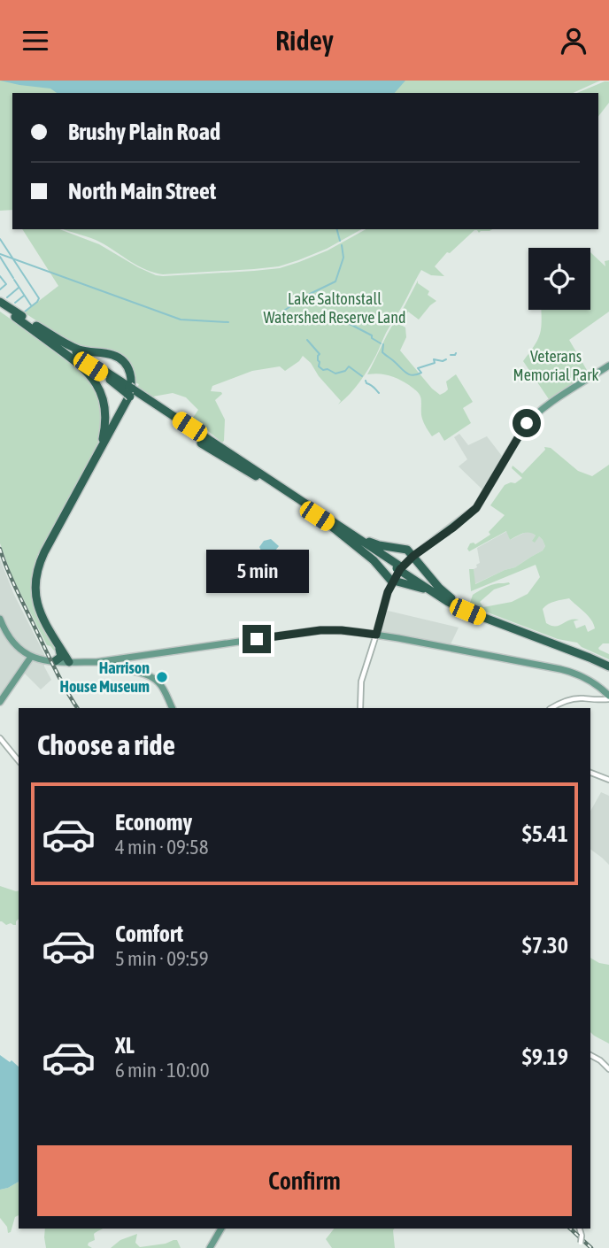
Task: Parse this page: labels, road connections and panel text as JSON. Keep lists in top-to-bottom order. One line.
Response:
{"parks":["Lake Saltonstall Watershed Reserve Land","Veterans Memorial Park"],"places":["Harrison House Museum"],"page":{"header":"Ridey","banner":["Brushy Plain Road","North Main Street"],"bubble":"5 min","heading":"Choose a ride","list":[{"name":"Economy","note":"4 min · 09:58","value":"$5.41"},{"name":"Comfort","note":"5 min · 09:59","value":"$7.30"},{"name":"XL","note":"6 min · 10:00","value":"$9.19"}],"buttons":"Confirm"}}
